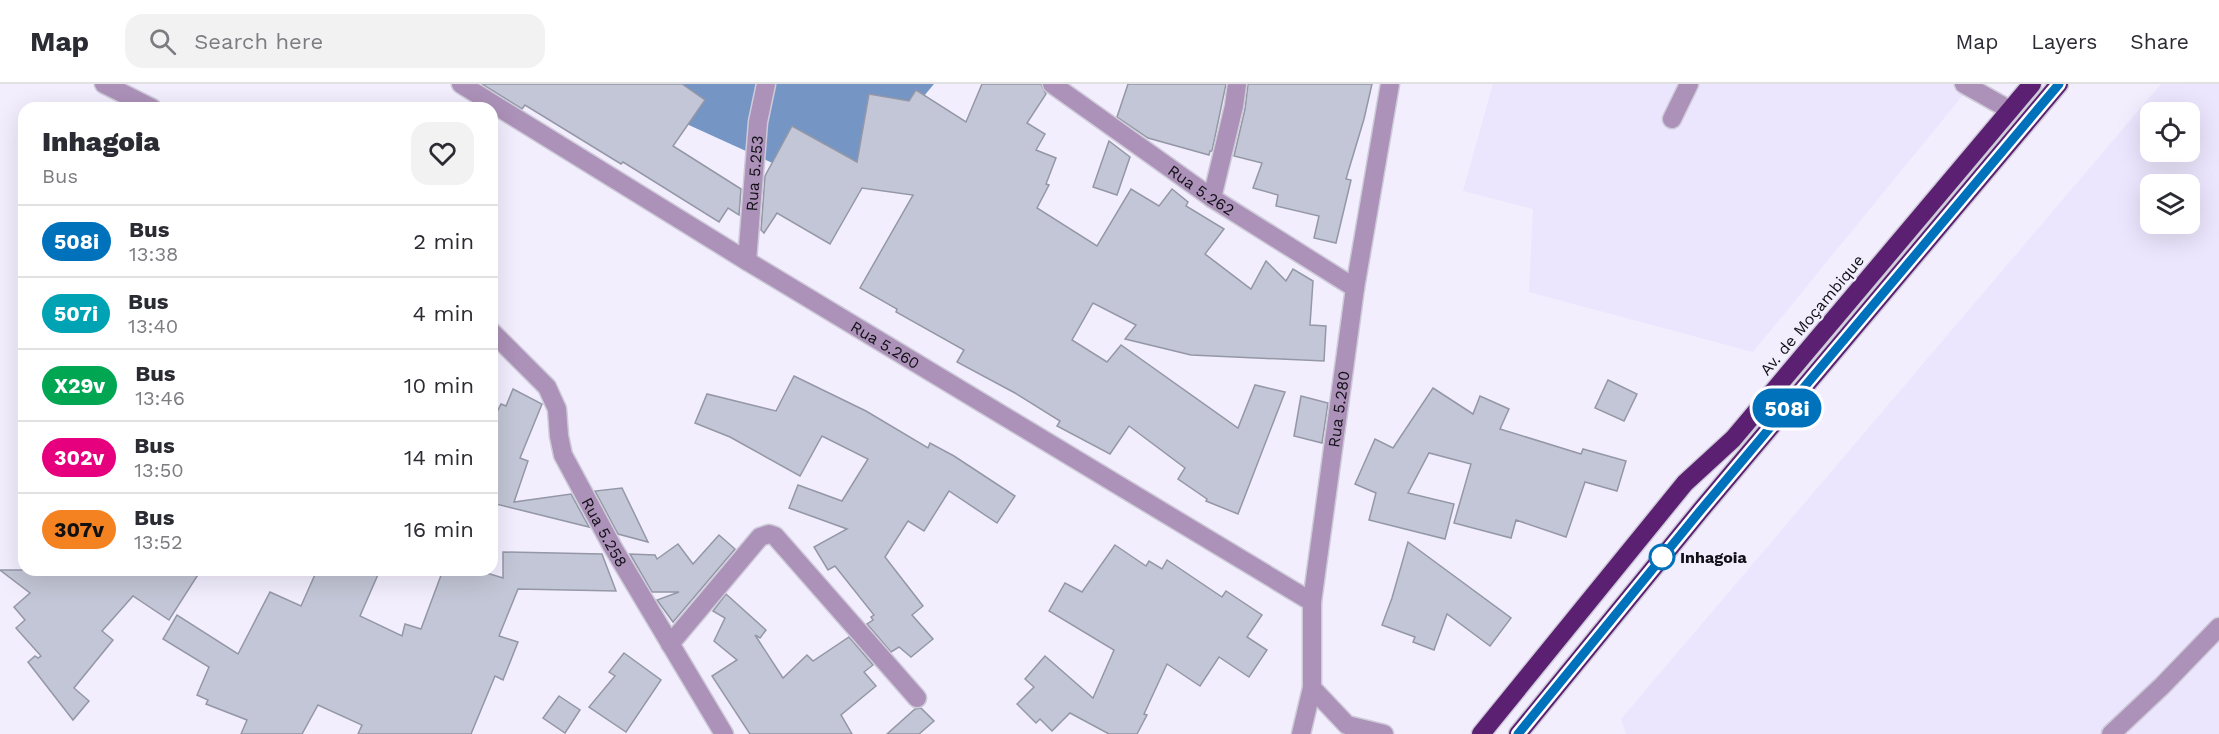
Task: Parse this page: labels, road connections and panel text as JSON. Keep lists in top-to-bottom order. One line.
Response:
{"streets":{"highway":["Av. de Moçambique"],"street":["Rua 5.253","Rua 5.262","Rua 5.260","Rua 5.280","Rua 5.258"]},"crossings":[["Rua 5.253","Rua 5.260"],["Rua 5.262","Rua 5.280"],["Rua 5.260","Rua 5.280"]],"places":["Inhagoia"],"lines":["bus line 508i"],"page":{"header":"Map","search":"Search here","nav":["Map","Layers","Share"],"on_map":"508i","heading":["Inhagoia","Bus"],"list":[{"mark":"508i","name":"Bus","note":"13:38","value":"2 min"},{"mark":"507i","name":"Bus","note":"13:40","value":"4 min"},{"mark":"X29v","name":"Bus","note":"13:46","value":"10 min"},{"mark":"302v","name":"Bus","note":"13:50","value":"14 min"},{"mark":"307v","name":"Bus","note":"13:52","value":"16 min"}]}}
